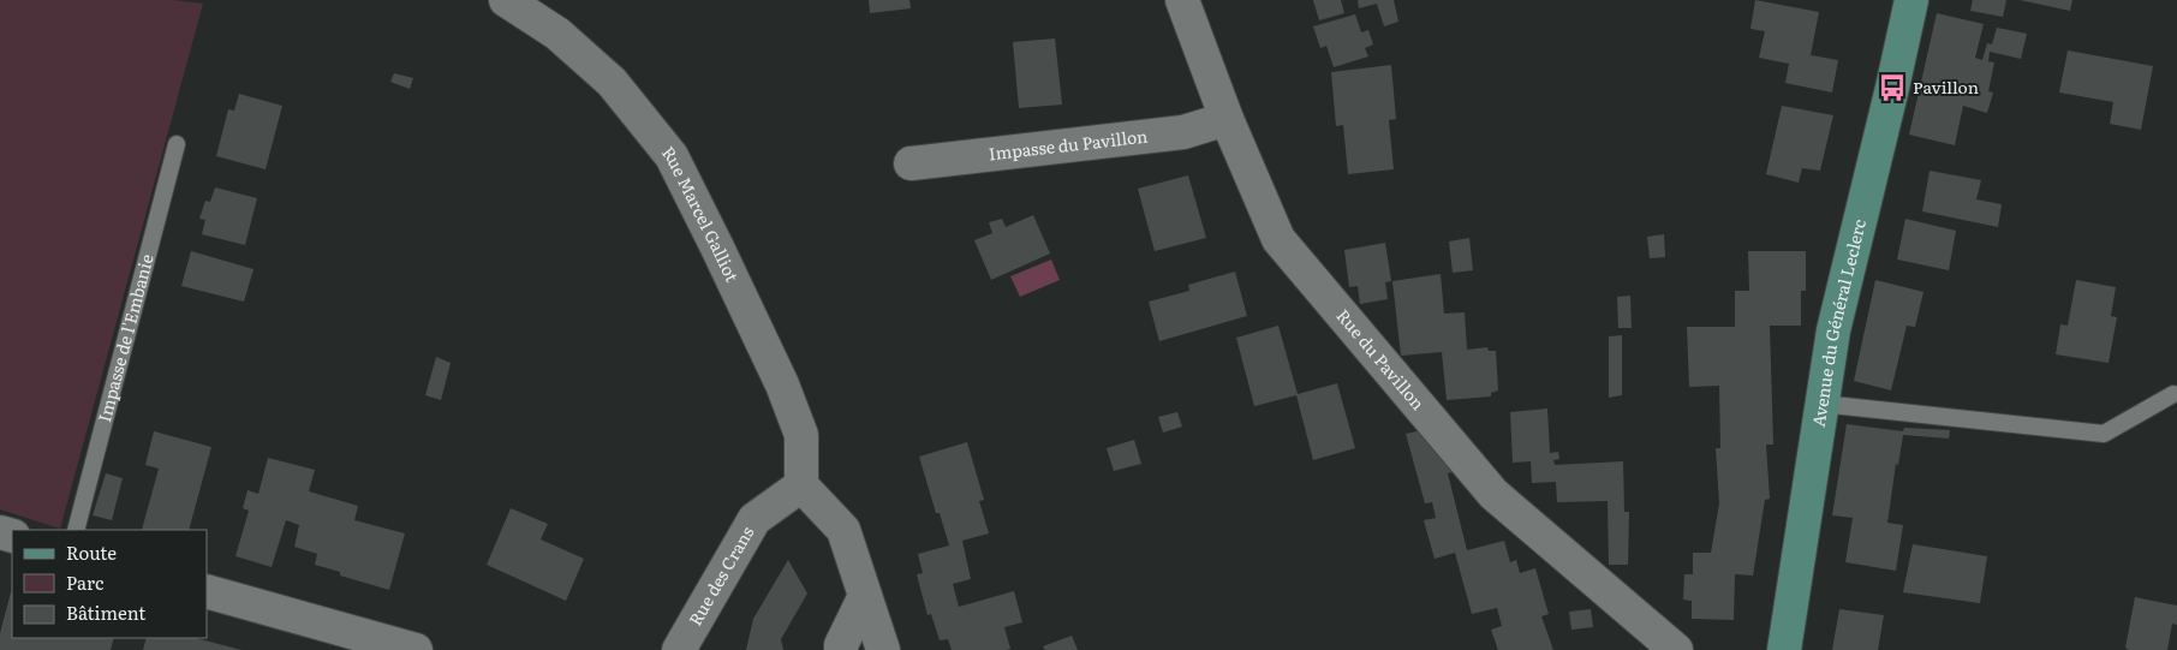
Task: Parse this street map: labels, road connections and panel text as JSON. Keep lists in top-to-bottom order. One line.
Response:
{"streets":{"main road":["Avenue du Général Leclerc"],"street":["Impasse du Pavillon","Rue Marcel Galliot","Rue du Pavillon","Rue des Crans"],"lane":["Impasse de l'Embanie"]},"crossings":[["Impasse du Pavillon","Rue du Pavillon"],["Rue Marcel Galliot","Rue des Crans"]],"places":{"bus stop":["Pavillon"]},"legend":["Route","Parc","Bâtiment"]}
